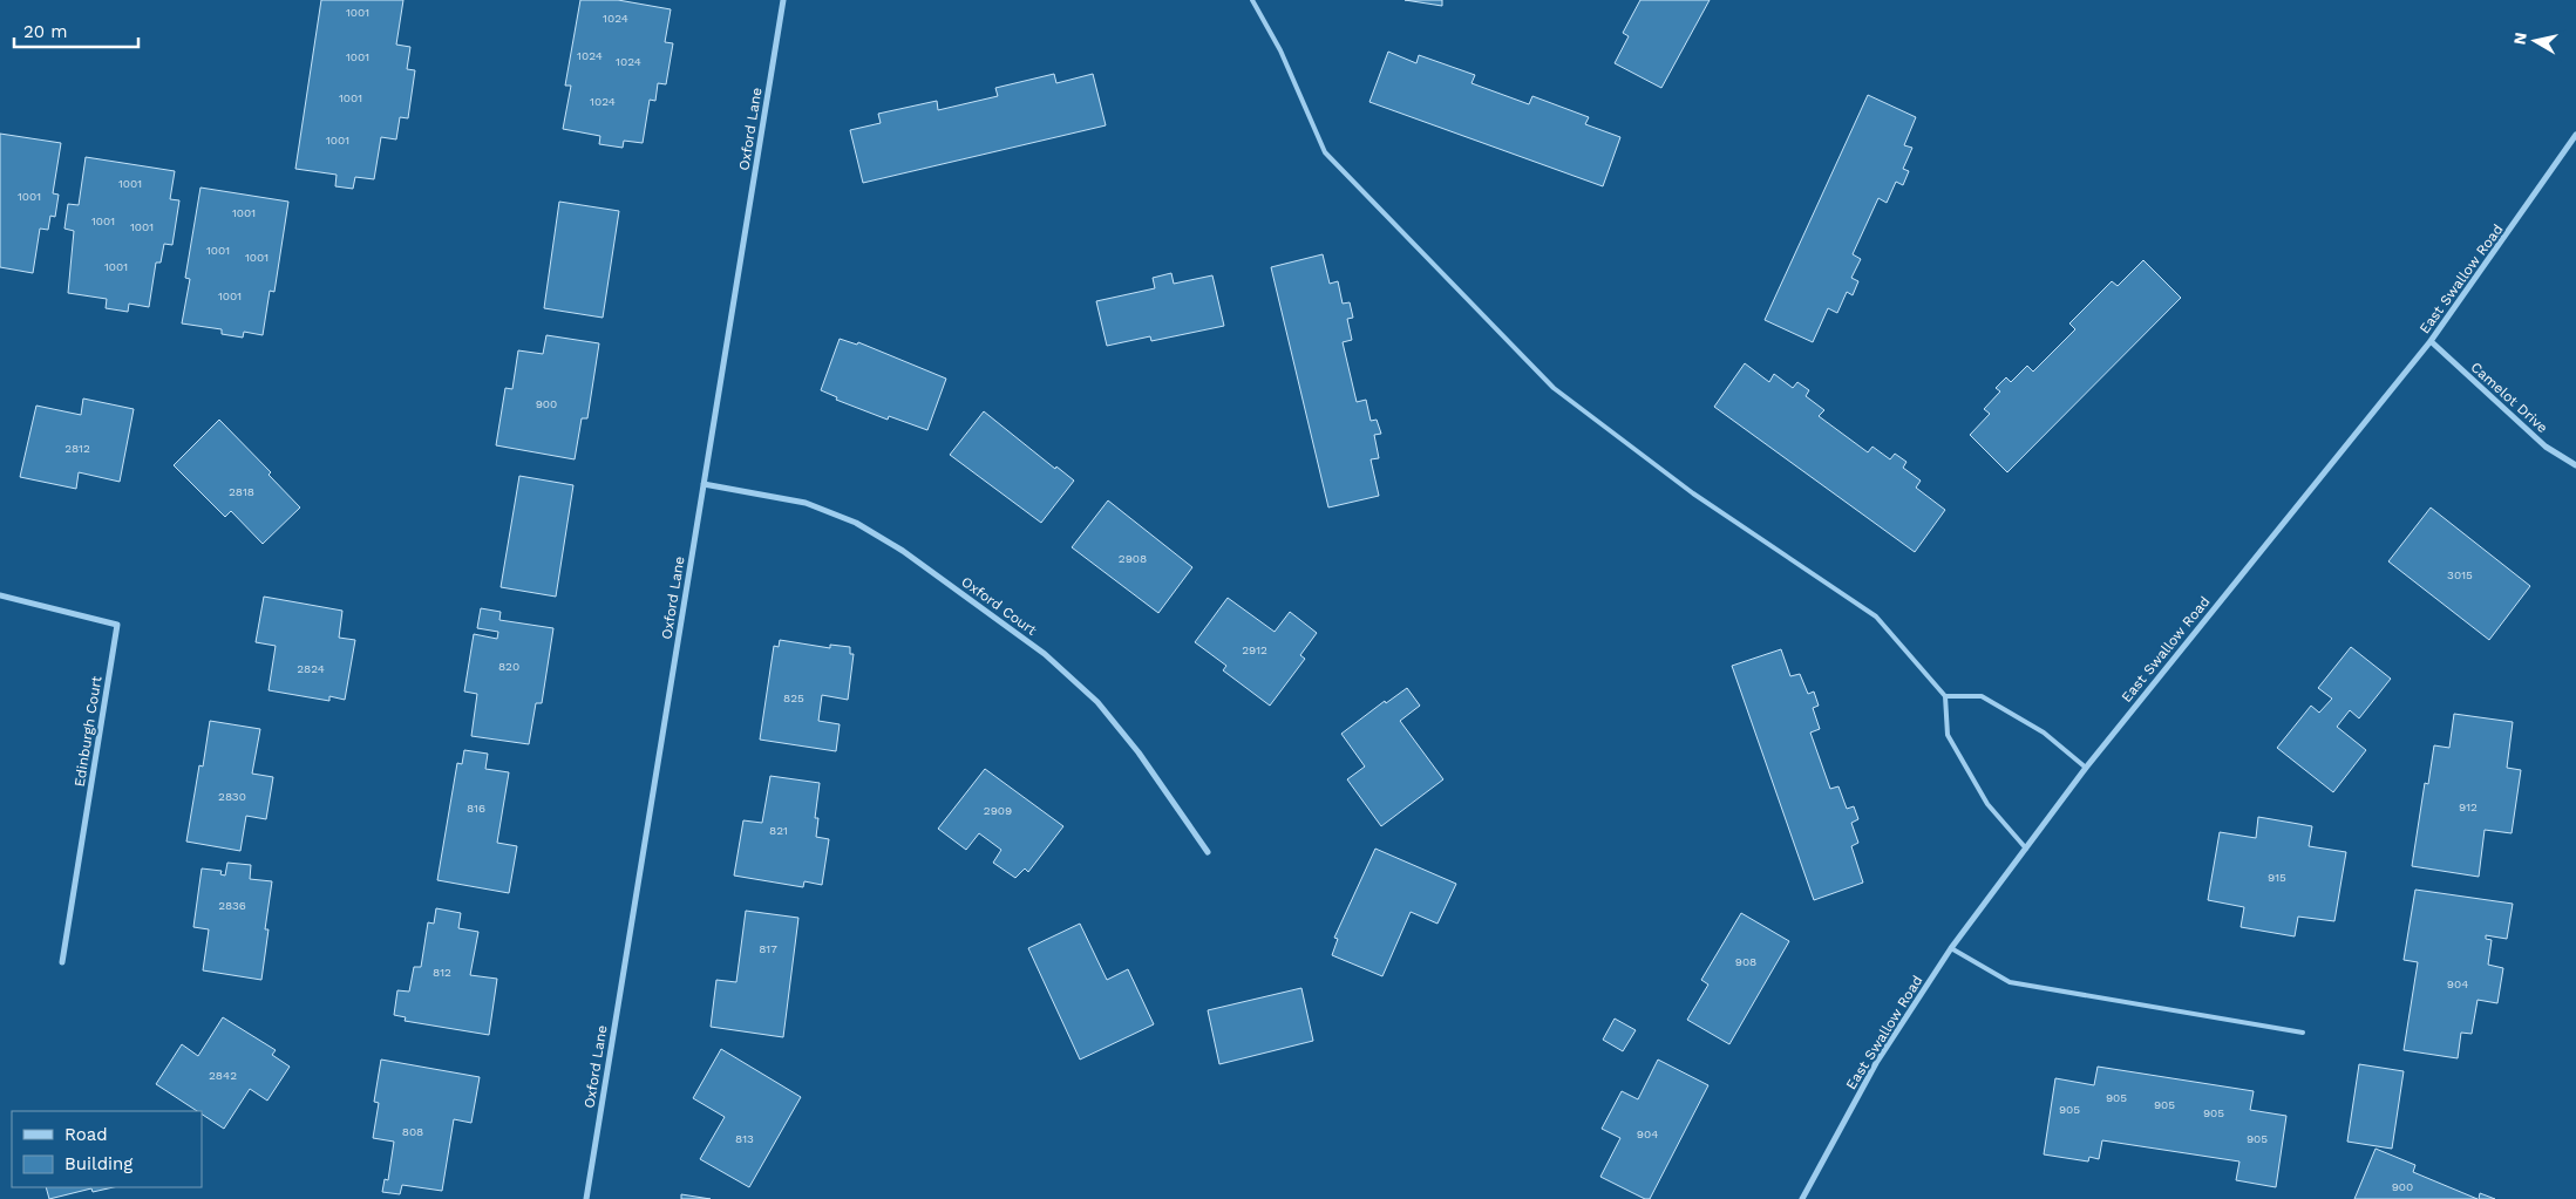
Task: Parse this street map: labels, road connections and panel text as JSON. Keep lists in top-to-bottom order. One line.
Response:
{"streets":{"street":["Oxford Lane","East Swallow Road","Camelot Drive","Oxford Court","Edinburgh Court"]},"crossings":[["Oxford Lane","Oxford Court"],["East Swallow Road","Camelot Drive"]],"house_numbers":["1001","1024","1024","1001","1024","1001","1024","1001","1001","1001","1001","1001","1001","1001","1001","1001","1001","900","2812","2818","2908","3015","2912","820","2824","825","2830","912","816","2909","821","915","2836","817","908","812","904","2842","905","905","905","905","808","904","813","905","900"],"legend":["Road","Building"],"scale_bar":"20 m","north":"left"}
